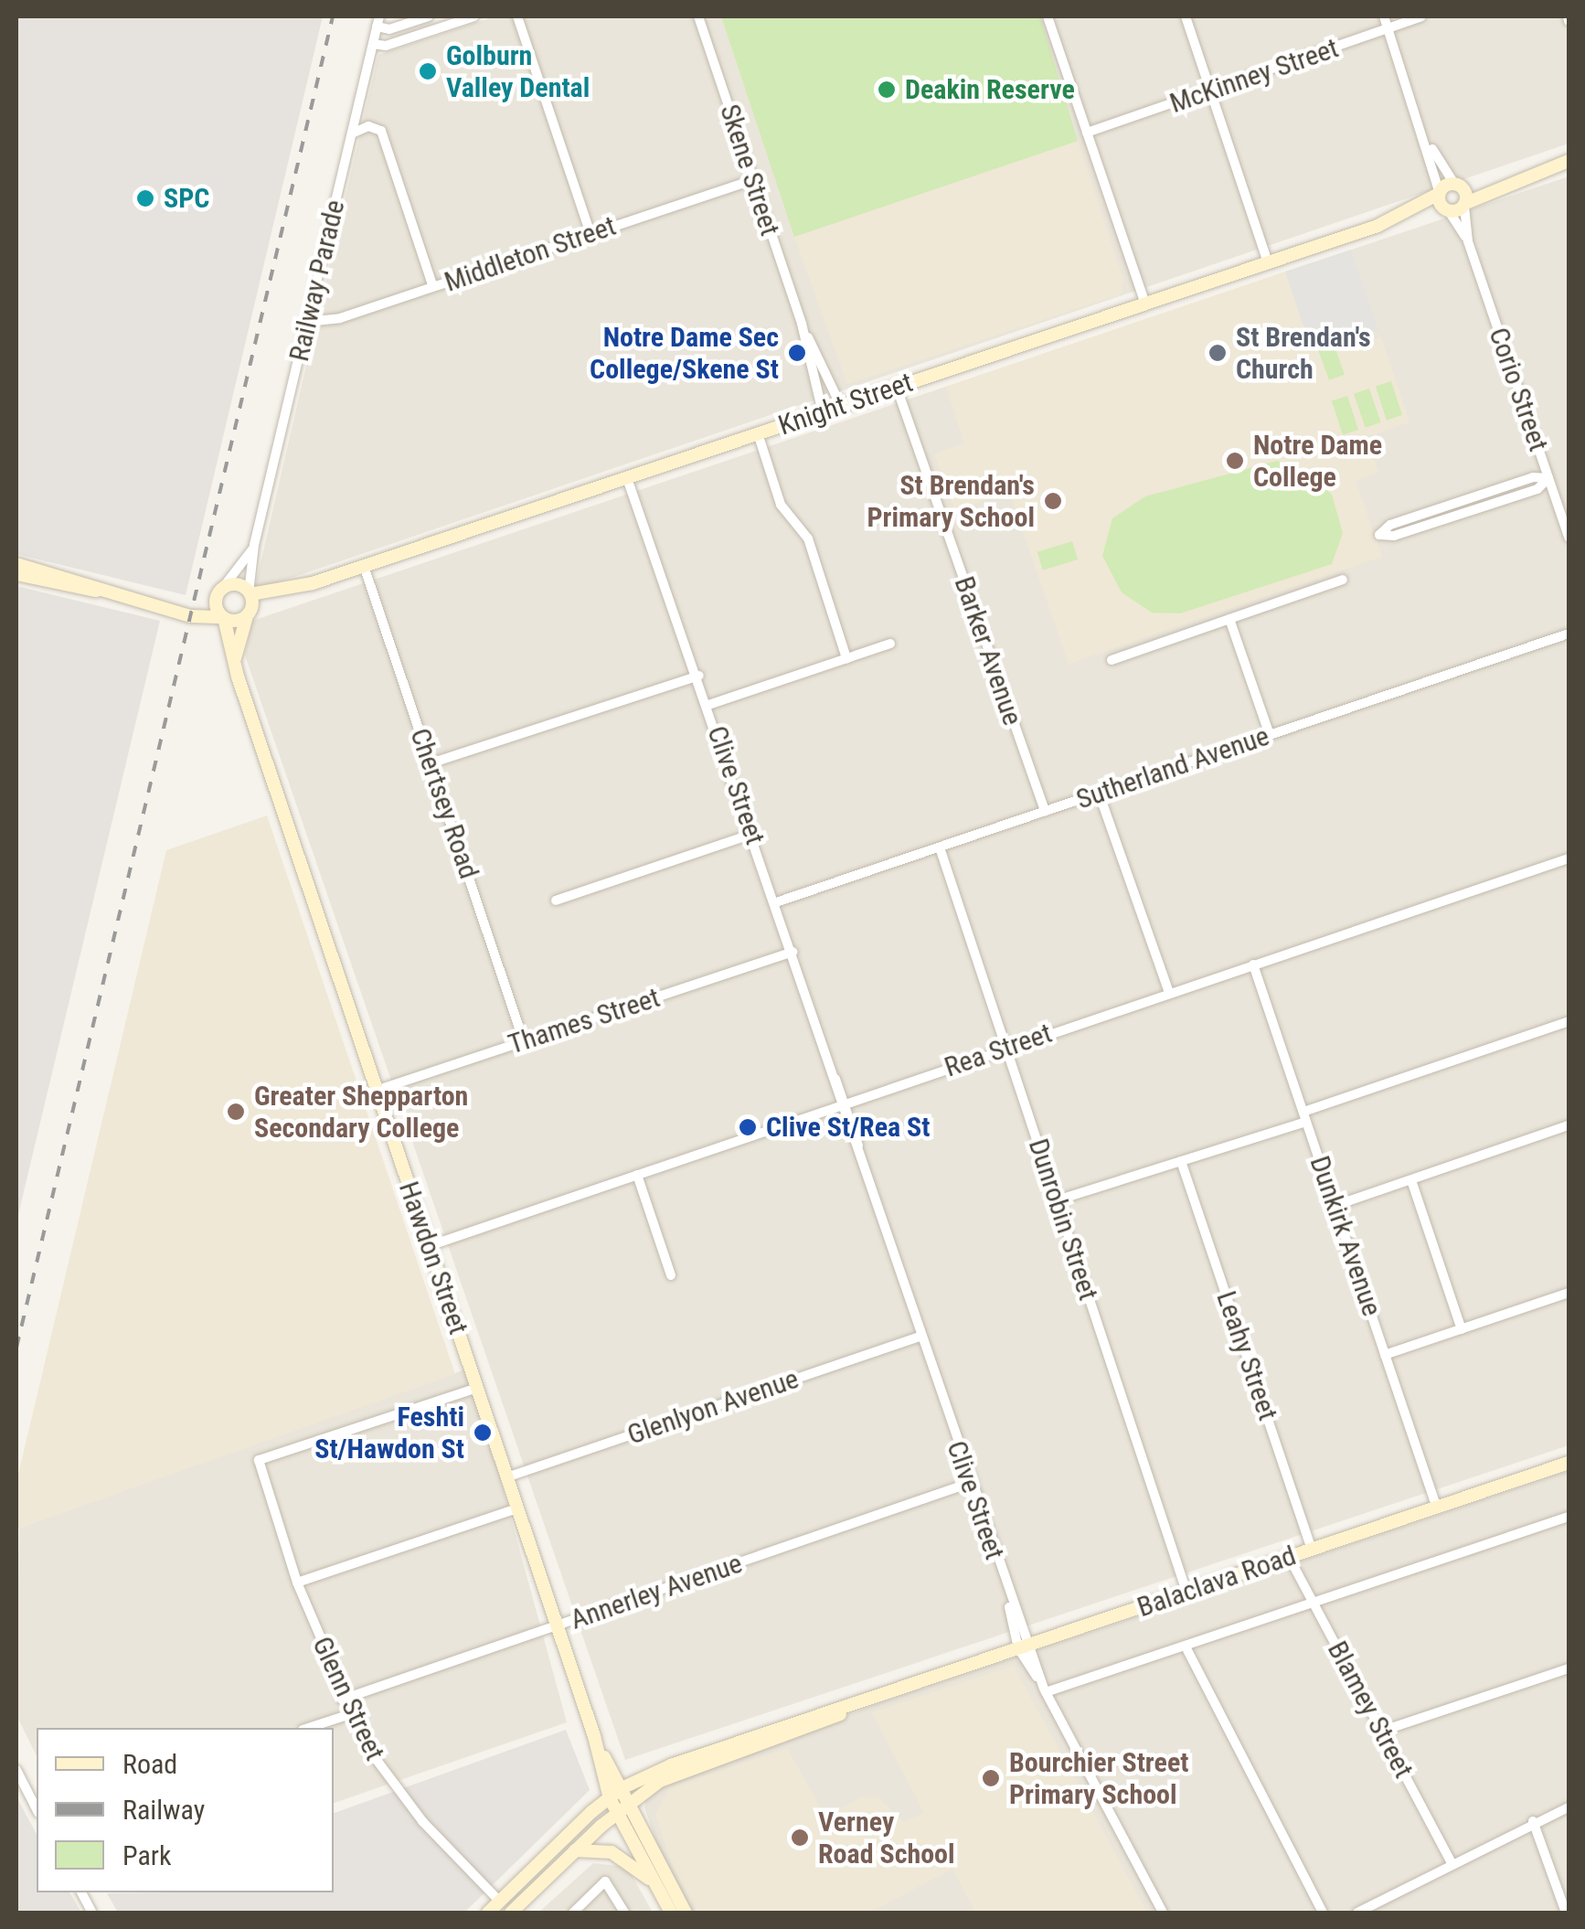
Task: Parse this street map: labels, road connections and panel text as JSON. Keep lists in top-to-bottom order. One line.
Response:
{"streets":{"street":["McKinney Street","Skene Street","Middleton Street","Railway Parade","Corio Street","Knight Street","Barker Avenue","Sutherland Avenue","Clive Street","Chertsey Road","Thames Street","Rea Street","Dunrobin Street","Dunkirk Avenue","Hawdon Street","Leahy Street","Glenlyon Avenue","Balaclava Road","Annerley Avenue","Glenn Street","Blamey Street"]},"crossings":[["Skene Street","Middleton Street"],["Skene Street","Knight Street"],["Middleton Street","Railway Parade"],["Railway Parade","Knight Street"],["Railway Parade","Hawdon Street"],["Corio Street","Knight Street"],["Knight Street","Barker Avenue"],["Knight Street","Clive Street"],["Knight Street","Chertsey Road"],["Knight Street","Hawdon Street"],["Barker Avenue","Sutherland Avenue"],["Sutherland Avenue","Clive Street"],["Sutherland Avenue","Dunrobin Street"],["Clive Street","Thames Street"],["Clive Street","Rea Street"],["Clive Street","Glenlyon Avenue"],["Clive Street","Balaclava Road"],["Clive Street","Annerley Avenue"],["Chertsey Road","Thames Street"],["Thames Street","Hawdon Street"],["Rea Street","Dunrobin Street"],["Rea Street","Dunkirk Avenue"],["Rea Street","Hawdon Street"],["Dunrobin Street","Balaclava Road"],["Dunkirk Avenue","Balaclava Road"],["Hawdon Street","Glenlyon Avenue"],["Hawdon Street","Balaclava Road"],["Hawdon Street","Annerley Avenue"],["Hawdon Street","Glenn Street"],["Leahy Street","Balaclava Road"],["Balaclava Road","Blamey Street"],["Annerley Avenue","Glenn Street"]],"places":["Golburn Valley Dental","Deakin Reserve","SPC","Notre Dame Sec College/Skene St","St Brendan's Church","Notre Dame College","St Brendan's Primary School","Greater Shepparton Secondary College","Clive St/Rea St","Feshti St/Hawdon St","Bourchier Street Primary School","Verney Road School"],"legend":["Road","Railway","Park"]}
